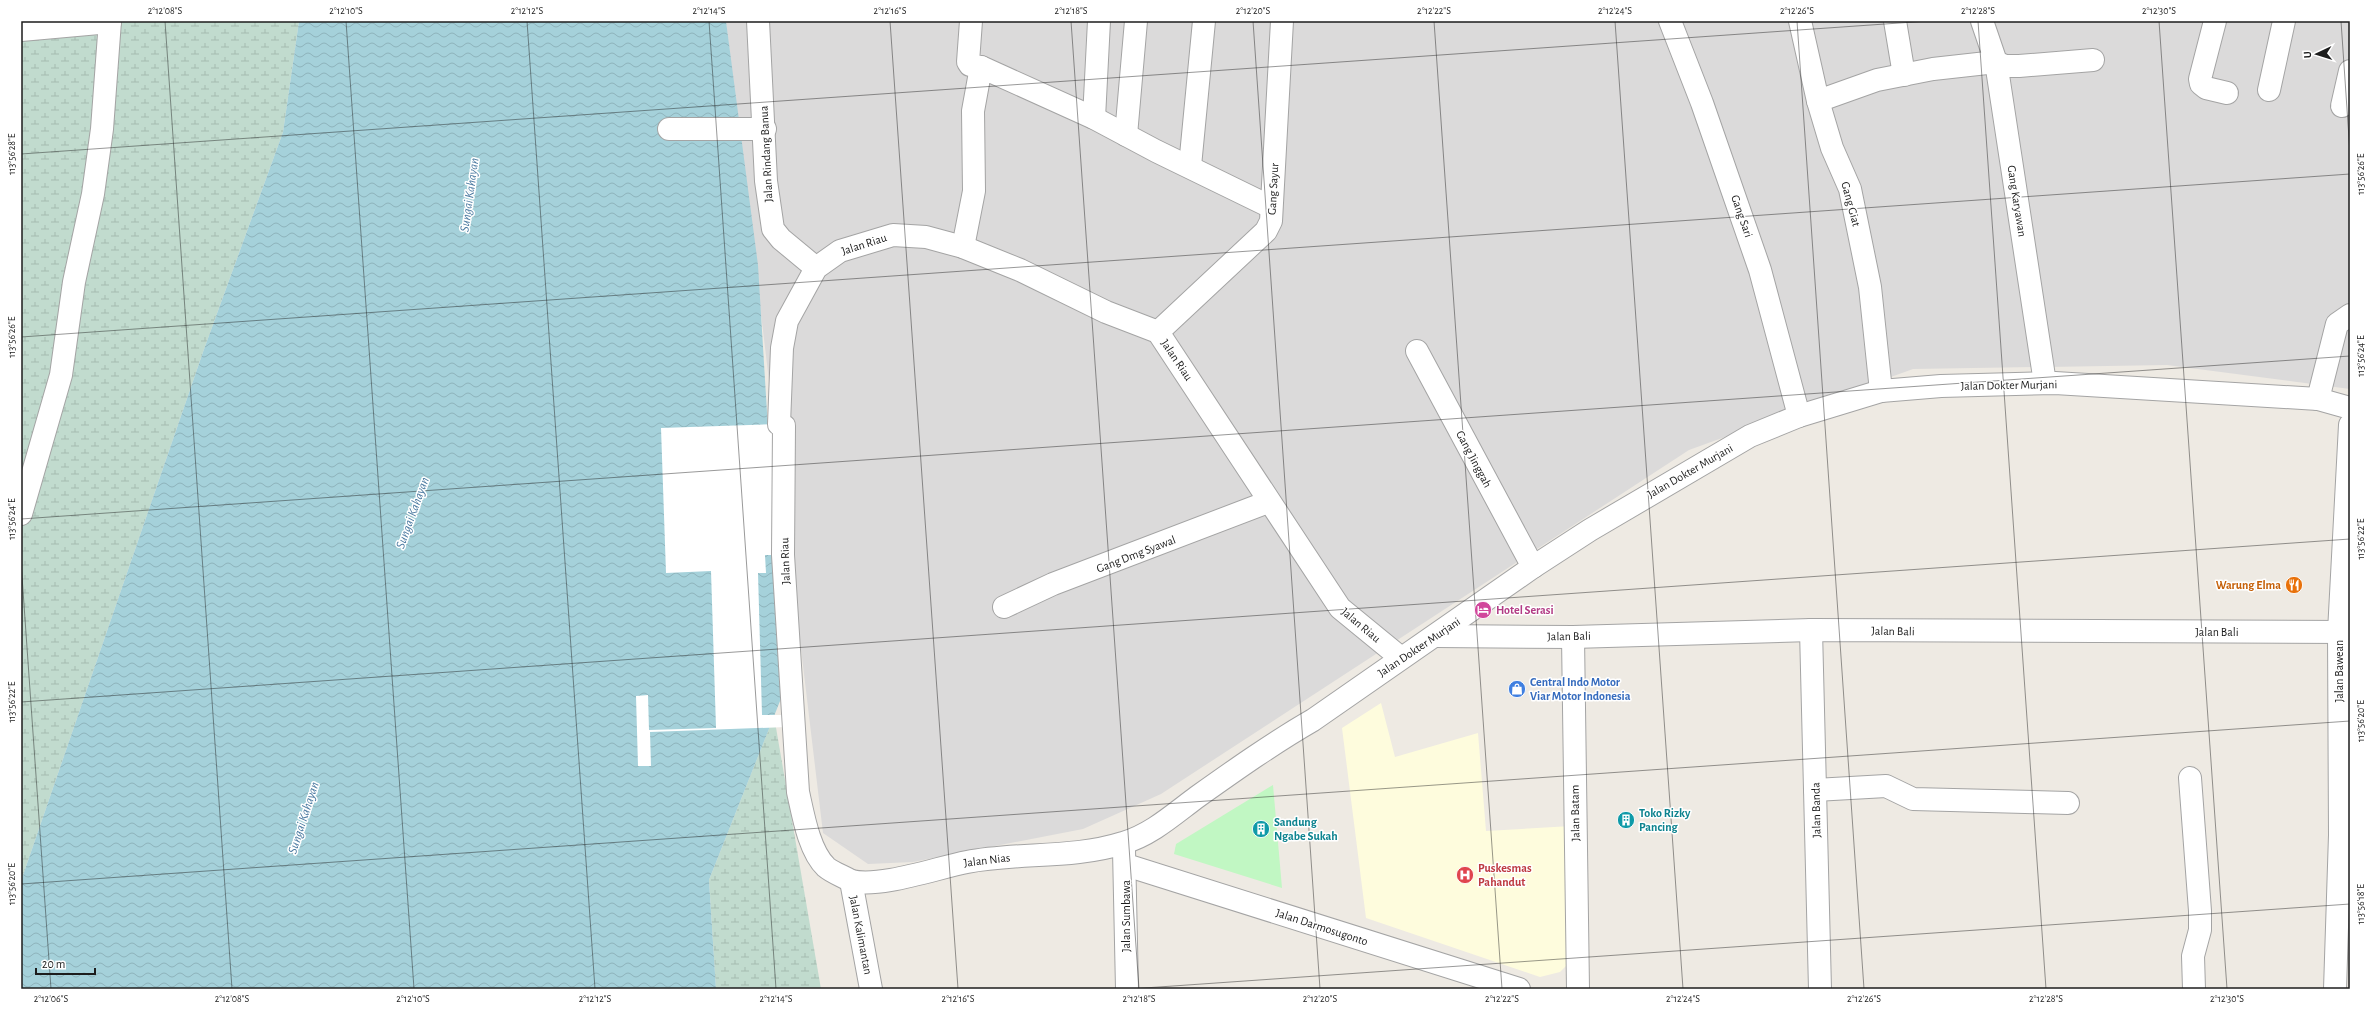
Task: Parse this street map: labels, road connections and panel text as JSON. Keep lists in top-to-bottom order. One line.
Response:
{"streets":{"street":["Jalan Rindang Banua","Gang Sayur","Gang Karyawan","Gang Giat","Gang Sari","Jalan Riau","Jalan Dokter Murjani","Gang Jinggah","Gang Dmg Syawal","Jalan Bali","Jalan Bawean","Jalan Banda","Jalan Batam","Jalan Nias","Jalan Sumbawa","Jalan Darmosugonto","Jalan Kalimantan"]},"crossings":[["Jalan Rindang Banua","Jalan Riau"],["Gang Sayur","Jalan Riau"],["Gang Karyawan","Jalan Dokter Murjani"],["Gang Giat","Jalan Dokter Murjani"],["Gang Sari","Jalan Dokter Murjani"],["Jalan Riau","Jalan Dokter Murjani"],["Jalan Riau","Gang Dmg Syawal"],["Jalan Riau","Jalan Nias"],["Jalan Riau","Jalan Kalimantan"],["Jalan Dokter Murjani","Gang Jinggah"],["Jalan Dokter Murjani","Jalan Bali"],["Jalan Dokter Murjani","Jalan Nias"],["Jalan Dokter Murjani","Jalan Sumbawa"],["Jalan Bali","Jalan Bawean"],["Jalan Bali","Jalan Banda"],["Jalan Bali","Jalan Batam"],["Jalan Nias","Jalan Sumbawa"],["Jalan Nias","Jalan Kalimantan"],["Jalan Sumbawa","Jalan Darmosugonto"]],"water":["Sungai Kahayan"],"places":{"restaurant":["Warung Elma"],"hotel":["Hotel Serasi"],"shop":["Central Indo Motor Viar Motor Indonesia"],"building":["Toko Rizky Pancing","Sandung Ngabe Sukah"],"hospital":["Puskesmas Pahandut"]},"scale_bar":"20 m","north":"left","coordinates":["2°12'08\"S","2°12'10\"S","2°12'12\"S","2°12'14\"S","2°12'16\"S","2°12'18\"S","2°12'20\"S","2°12'22\"S","2°12'24\"S","2°12'26\"S","2°12'28\"S","2°12'30\"S","113°56'28\"E","113°56'26\"E","113°56'24\"E","113°56'22\"E","113°56'20\"E","113°56'18\"E","2°12'06\"S"]}
